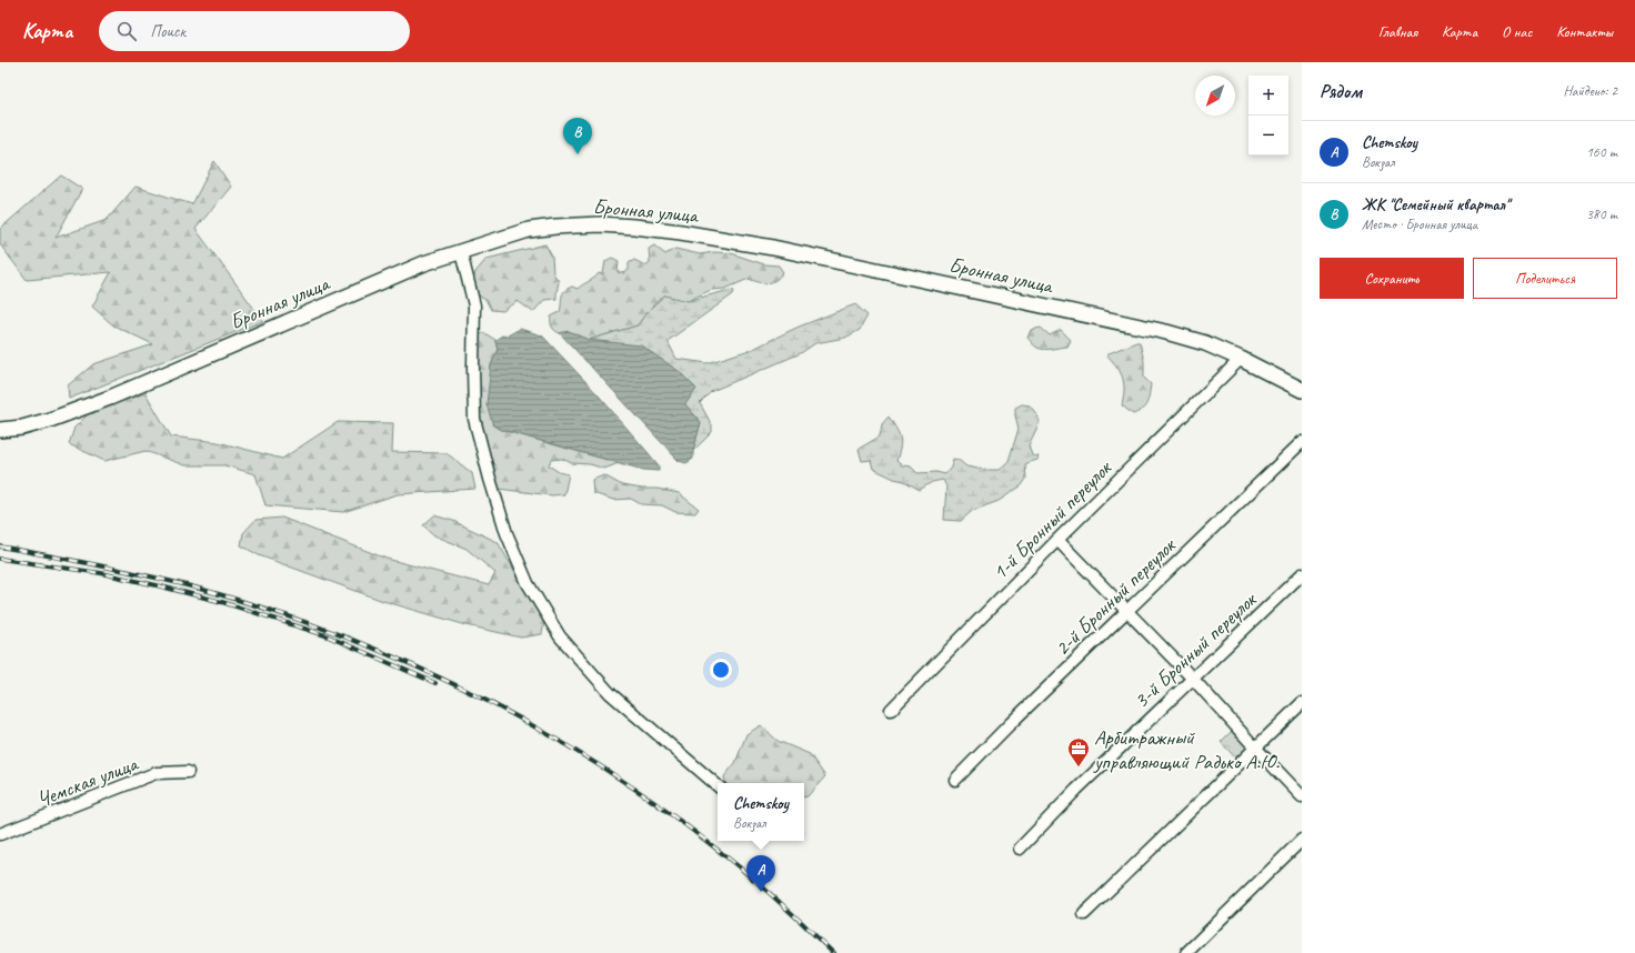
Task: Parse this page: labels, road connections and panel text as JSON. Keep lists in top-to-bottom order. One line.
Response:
{"streets":{"street":["Бронная улица","1-й Бронный переулок","2-й Бронный переулок","3-й Бронный переулок","Чемская улица"]},"crossings":[["Бронная улица","1-й Бронный переулок"]],"places":{"office":["Арбитражный управляющий Радько А.Ю."]},"north":"bottom left","page":{"header":"Карта","search":"Поиск","nav":["Главная","Карта","О нас","Контакты"],"heading":["Рядом","Найдено: 2"],"map_buttons":["+","−"],"pins":["B","A"],"list":[{"mark":"A","name":"Chemskoy","note":"Вокзал","value":"160 m"},{"mark":"B","name":"ЖК \"Семейный квартал\"","note":"Место · Бронная улица","value":"380 m"}],"buttons":["Сохранить","Поделиться"],"popup":["Chemskoy","Вокзал"]}}
